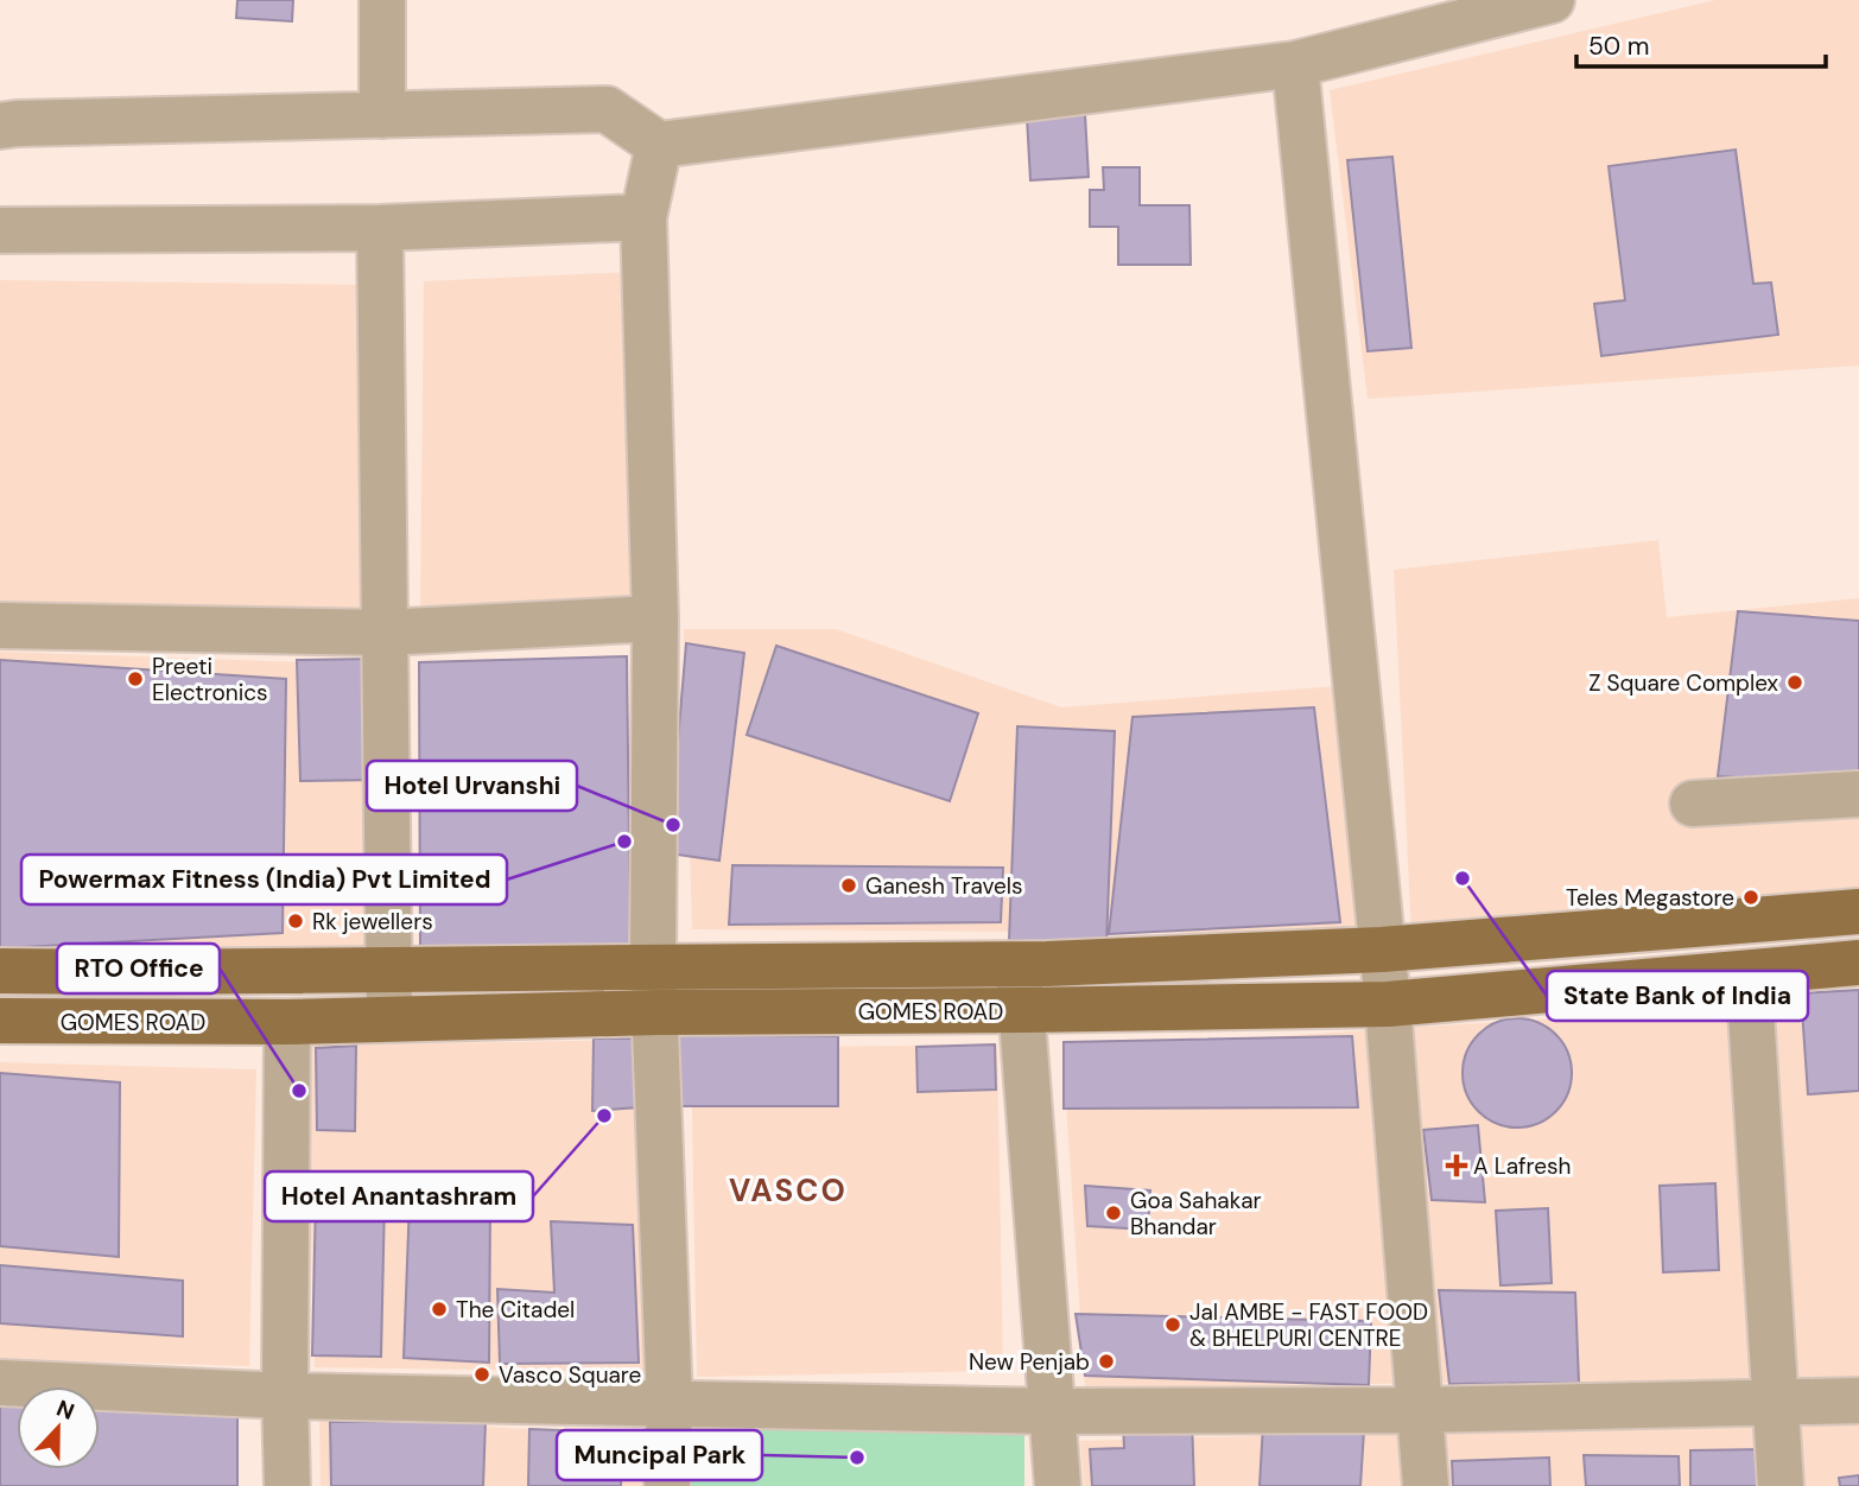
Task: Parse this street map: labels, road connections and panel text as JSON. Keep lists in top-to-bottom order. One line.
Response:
{"streets":{"main road":["GOMES ROAD"]},"districts":["VASCO"],"places":{"other":["Preeti Electronics","Z Square Complex","Hotel Urvanshi","Powermax Fitness (India) Pvt Limited","State Bank of India","Ganesh Travels","Teles Megastore","Rk jewellers","RTO Office","Hotel Anantashram","Goa Sahakar Bhandar","The Citadel","JaI AMBE - FAST FOOD & BHELPURI CENTRE","New Penjab","Vasco Square","Muncipal Park"],"health":["A Lafresh"]},"scale_bar":"50 m","north":"top"}
